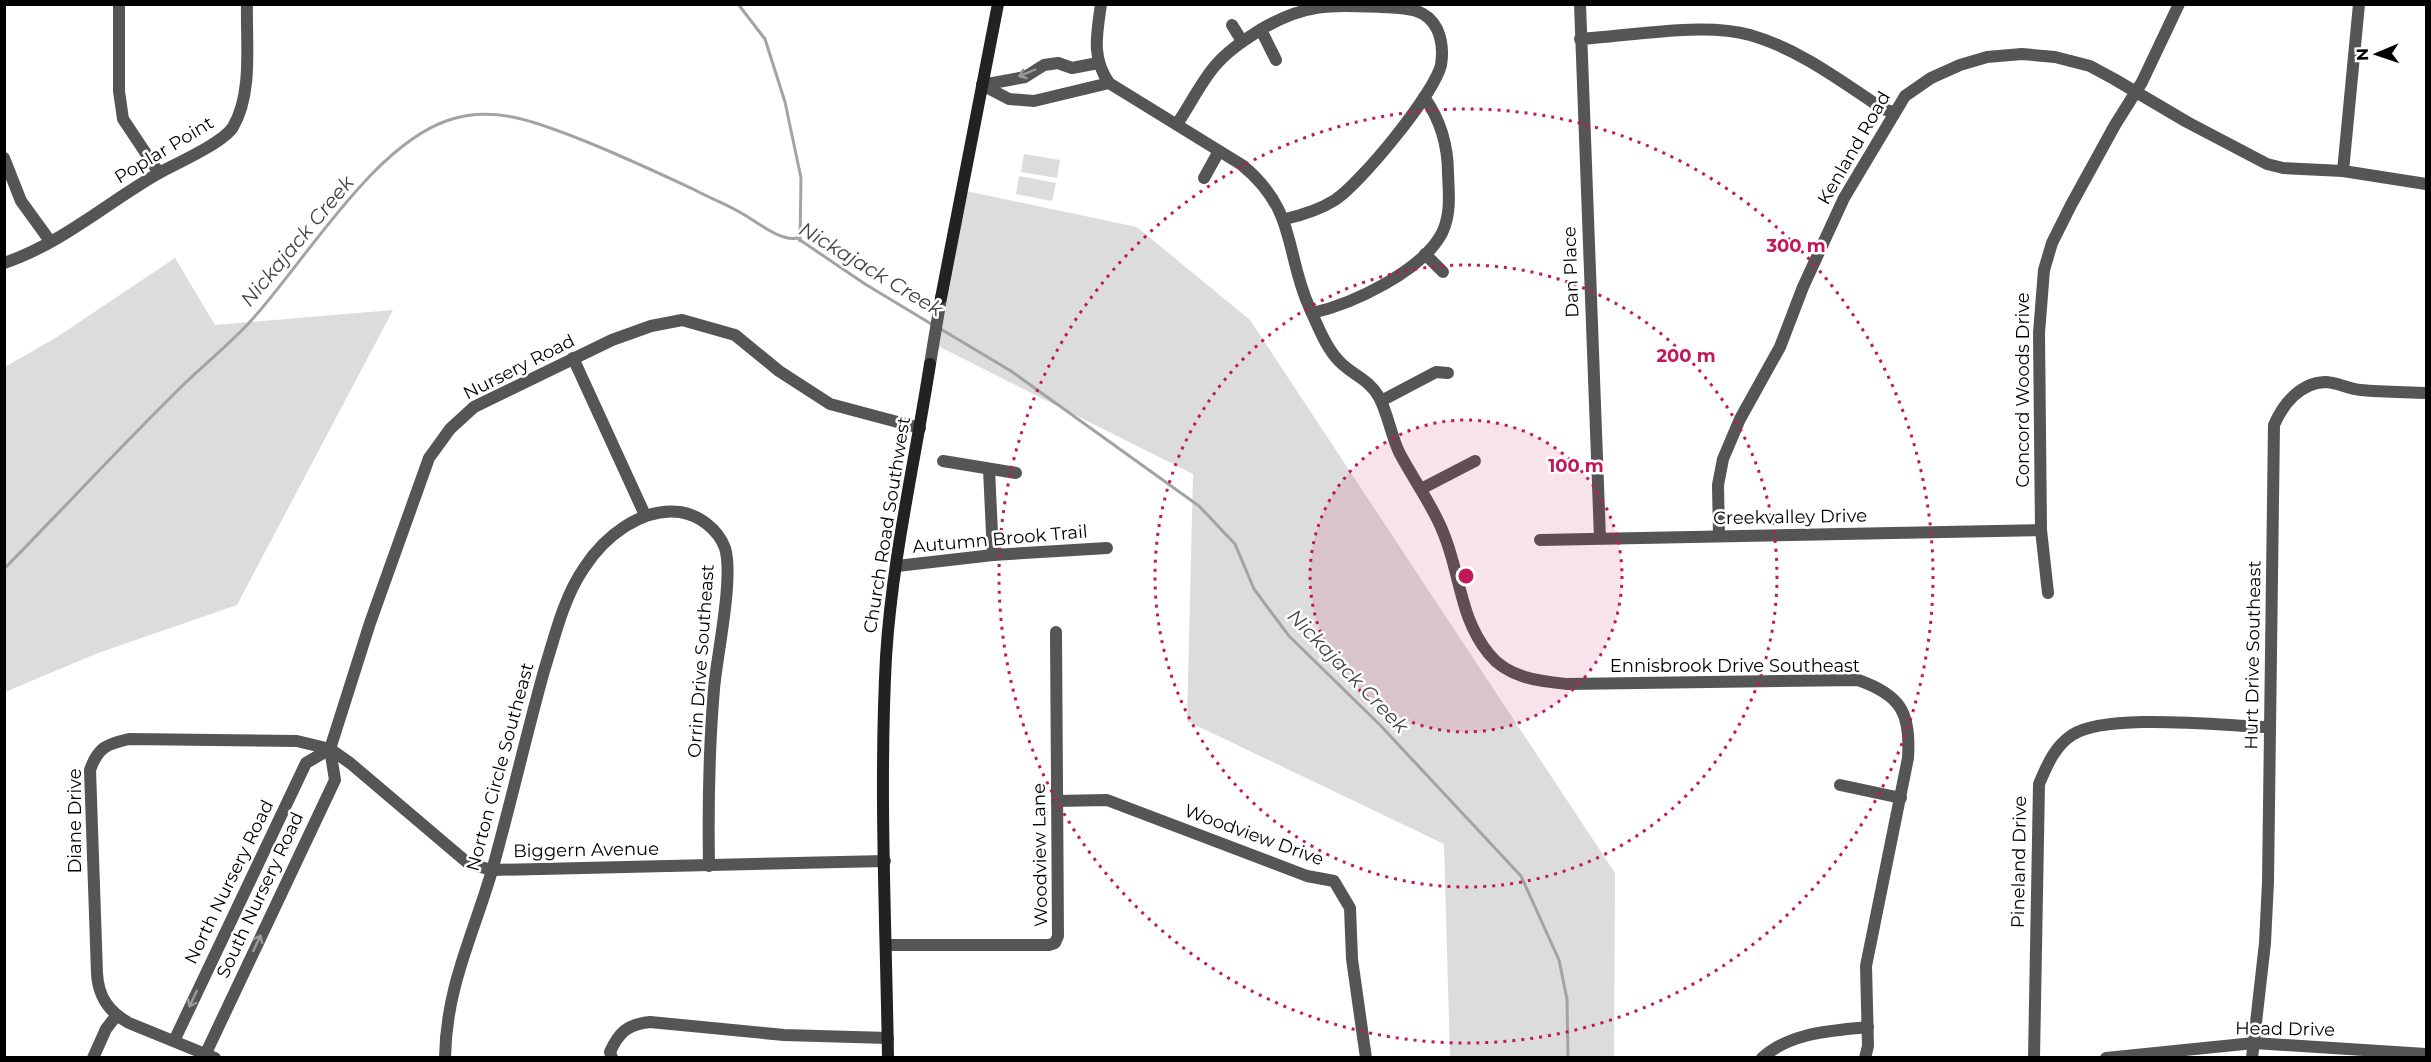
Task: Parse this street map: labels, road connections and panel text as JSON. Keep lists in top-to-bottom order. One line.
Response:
{"streets":{"street":["Kenland Road","Poplar Point","Dan Place","Nursery Road","Concord Woods Drive","Creekvalley Drive","Church Road Southwest","Autumn Brook Trail","Hurt Drive Southeast","Orrin Drive Southeast","Ennisbrook Drive Southeast","Norton Circle Southeast","Diane Drive","Woodview Drive","Biggern Avenue","Woodview Lane","Pineland Drive","North Nursery Road","South Nursery Road","Head Drive"]},"crossings":[["Kenland Road","Concord Woods Drive"],["Kenland Road","Creekvalley Drive"],["Dan Place","Creekvalley Drive"],["Nursery Road","Church Road Southwest"],["Nursery Road","Diane Drive"],["Nursery Road","Biggern Avenue"],["Nursery Road","North Nursery Road"],["Nursery Road","South Nursery Road"],["Concord Woods Drive","Creekvalley Drive"],["Church Road Southwest","Autumn Brook Trail"],["Church Road Southwest","Biggern Avenue"],["Church Road Southwest","Woodview Lane"],["Hurt Drive Southeast","Pineland Drive"],["Hurt Drive Southeast","Head Drive"],["Orrin Drive Southeast","Norton Circle Southeast"],["Orrin Drive Southeast","Biggern Avenue"],["Norton Circle Southeast","Biggern Avenue"],["Diane Drive","Biggern Avenue"],["Diane Drive","North Nursery Road"],["Diane Drive","South Nursery Road"],["Woodview Drive","Woodview Lane"],["Biggern Avenue","North Nursery Road"],["Biggern Avenue","South Nursery Road"],["North Nursery Road","South Nursery Road"]],"one_way":["North Nursery Road","South Nursery Road"],"water":["Nickajack Creek"],"north":"left","rings":["300 m","200 m","100 m"]}
